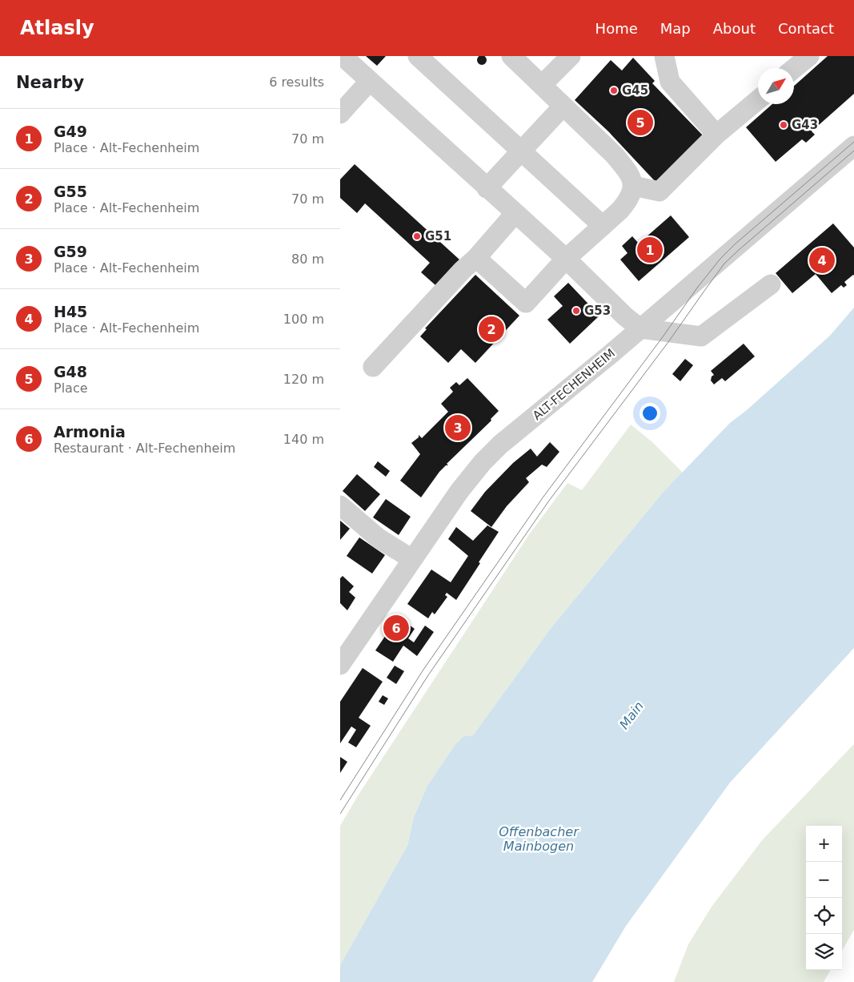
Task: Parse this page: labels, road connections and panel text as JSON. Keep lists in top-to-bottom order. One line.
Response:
{"streets":{"street":["ALT-FECHENHEIM"]},"water":["Main","Offenbacher Mainbogen"],"places":["G45","G43","G51","G53"],"north":"top right","page":{"header":"Atlasly","nav":["Home","Map","About","Contact"],"heading":["Nearby","6 results"],"list":[{"mark":"1","name":"G49","note":"Place · Alt-Fechenheim","value":"70 m"},{"mark":"2","name":"G55","note":"Place · Alt-Fechenheim","value":"70 m"},{"mark":"3","name":"G59","note":"Place · Alt-Fechenheim","value":"80 m"},{"mark":"4","name":"H45","note":"Place · Alt-Fechenheim","value":"100 m"},{"mark":"5","name":"G48","note":"Place","value":"120 m"},{"mark":"6","name":"Armonia","note":"Restaurant · Alt-Fechenheim","value":"140 m"}],"pins":["5","1","4","2","3","6"],"map_buttons":["+","−"]}}
